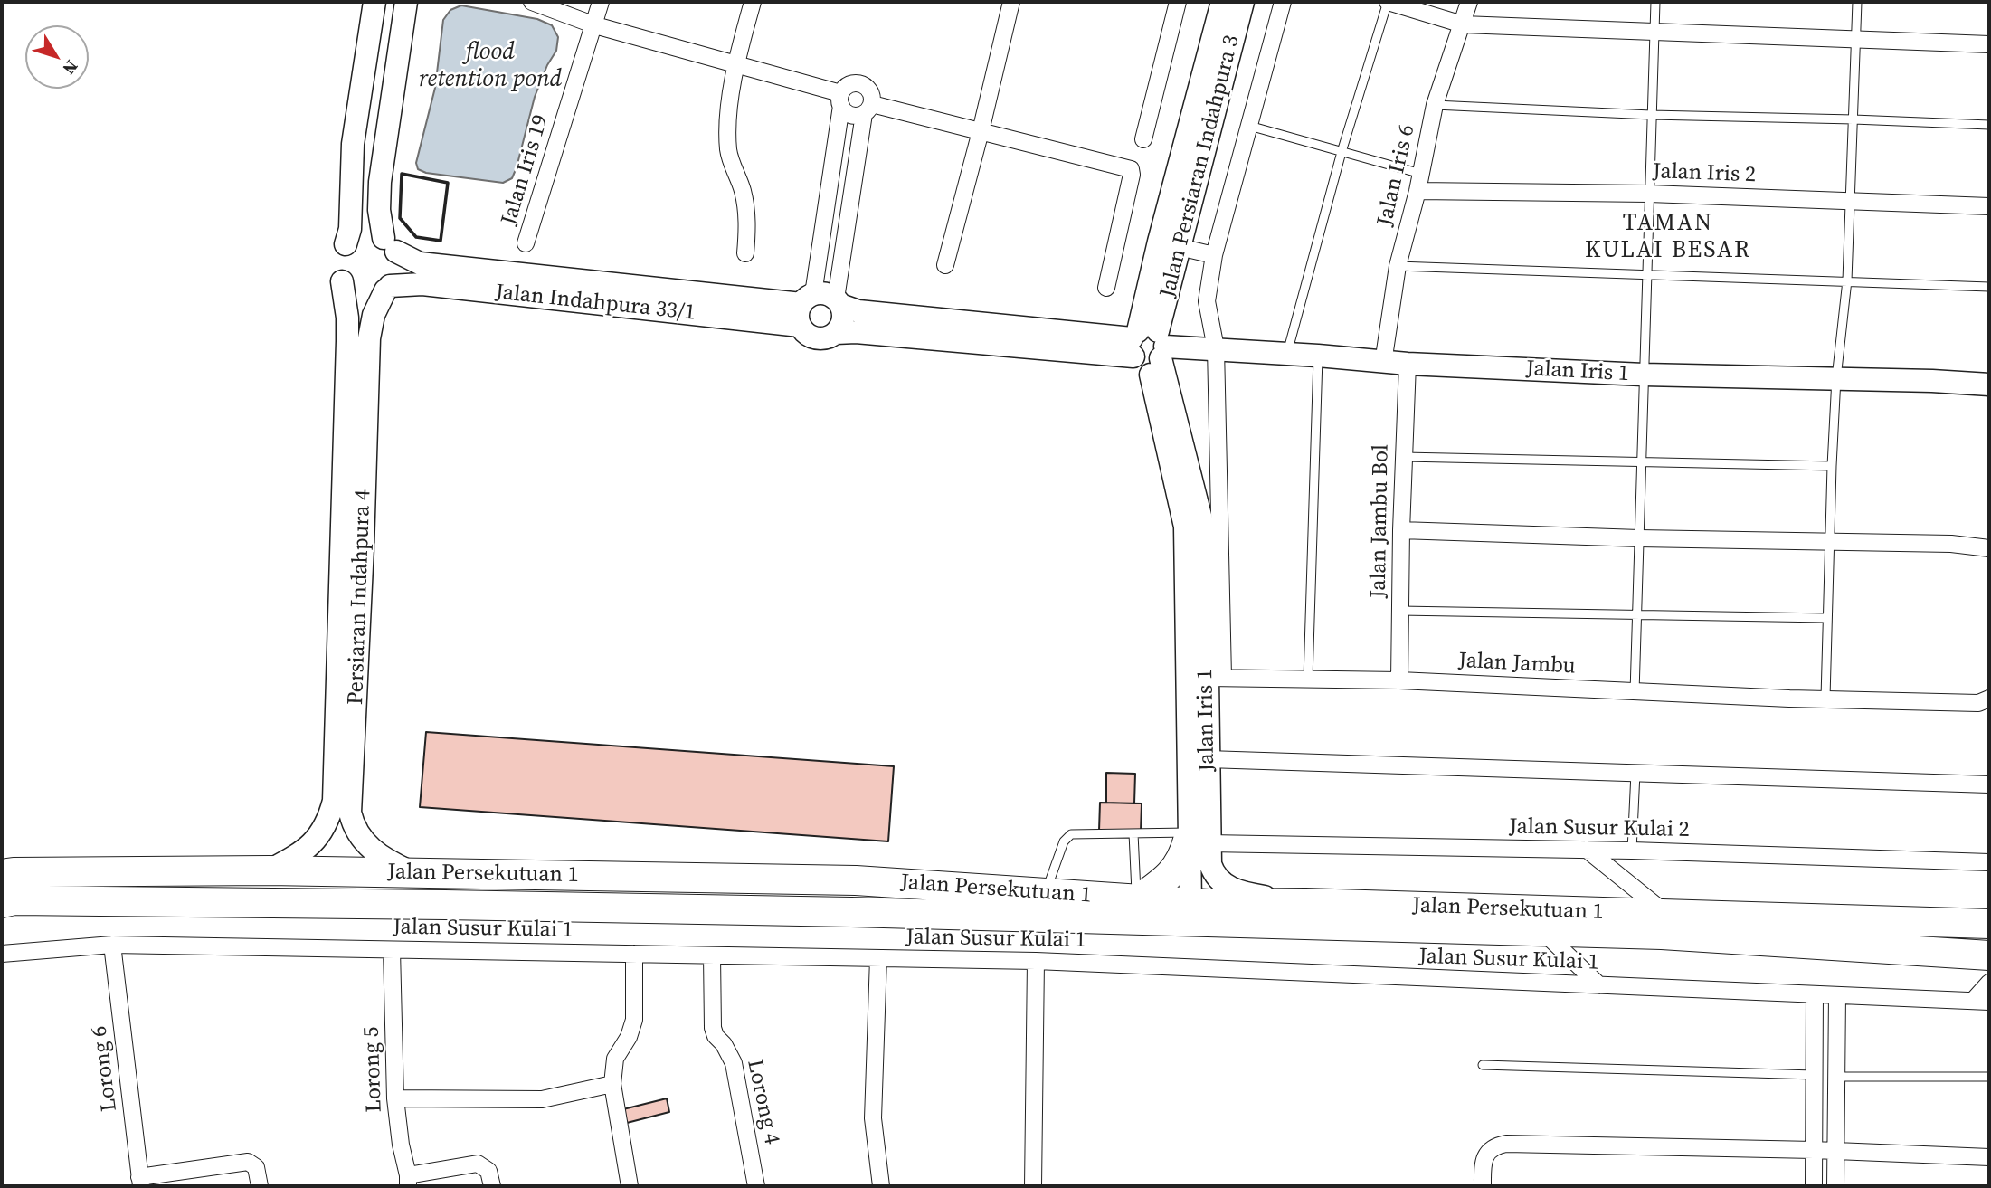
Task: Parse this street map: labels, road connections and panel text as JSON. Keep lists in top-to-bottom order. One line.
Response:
{"streets":{"highway":["Jalan Persekutuan 1"],"street":["Jalan Persiaran Indahpura 3","Jalan Iris 19","Jalan Iris 2","Jalan Iris 6","Jalan Indahpura 33/1","Jalan Iris 1","Jalan Jambu Bol","Persiaran Indahpura 4","Jalan Jambu","Jalan Susur Kulai 2","Jalan Susur Kulai 1","Lorong 6","Lorong 5","Lorong 4"]},"crossings":[["Jalan Persiaran Indahpura 3","Jalan Iris 1"],["Jalan Iris 2","Jalan Iris 6"],["Jalan Iris 6","Jalan Iris 1"],["Jalan Indahpura 33/1","Persiaran Indahpura 4"],["Jalan Iris 1","Jalan Jambu Bol"],["Jalan Iris 1","Jalan Jambu"],["Jalan Iris 1","Jalan Susur Kulai 2"],["Jalan Iris 1","Jalan Persekutuan 1"],["Jalan Jambu Bol","Jalan Jambu"],["Persiaran Indahpura 4","Jalan Persekutuan 1"],["Jalan Susur Kulai 1","Lorong 6"],["Jalan Susur Kulai 1","Lorong 5"],["Jalan Susur Kulai 1","Lorong 4"]],"districts":["TAMAN KULAI BESAR"],"water":["flood retention pond"],"north":"bottom right"}
